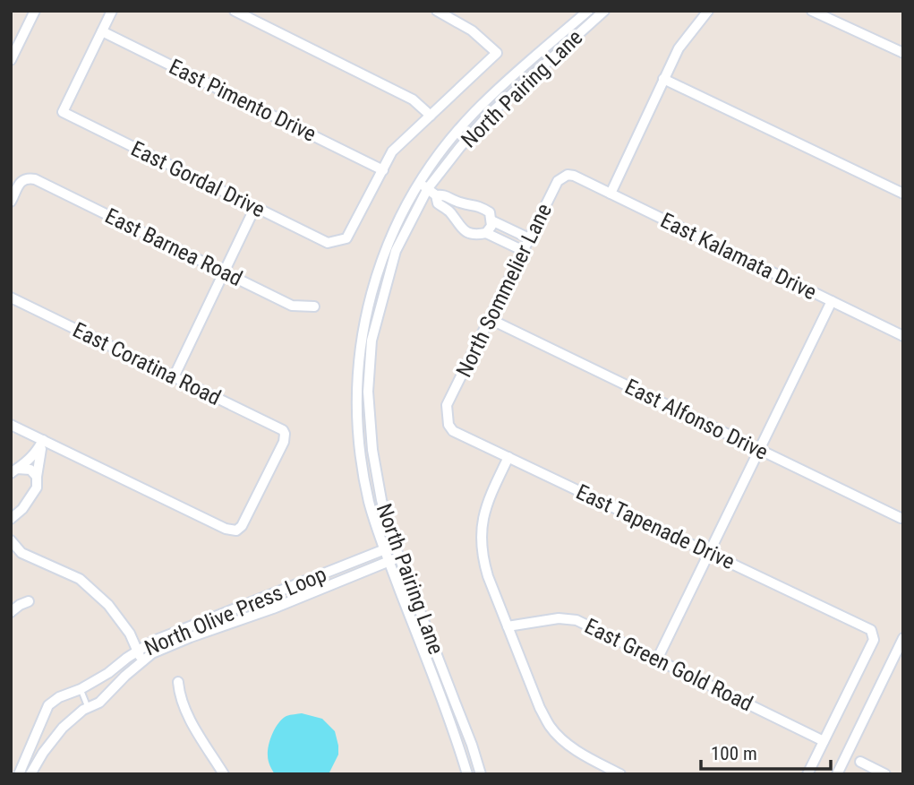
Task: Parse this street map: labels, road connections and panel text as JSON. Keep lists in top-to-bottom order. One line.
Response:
{"streets":{"street":["North Pairing Lane","East Pimento Drive","East Gordal Drive","East Barnea Road","East Kalamata Drive","North Sommelier Lane","East Coratina Road","East Alfonso Drive","East Tapenade Drive","North Olive Press Loop","East Green Gold Road"]},"crossings":[["North Pairing Lane","North Olive Press Loop"],["East Pimento Drive","East Gordal Drive"],["East Kalamata Drive","North Sommelier Lane"],["North Sommelier Lane","East Alfonso Drive"],["North Sommelier Lane","East Tapenade Drive"],["East Tapenade Drive","East Green Gold Road"]],"scale_bar":"100 m"}
